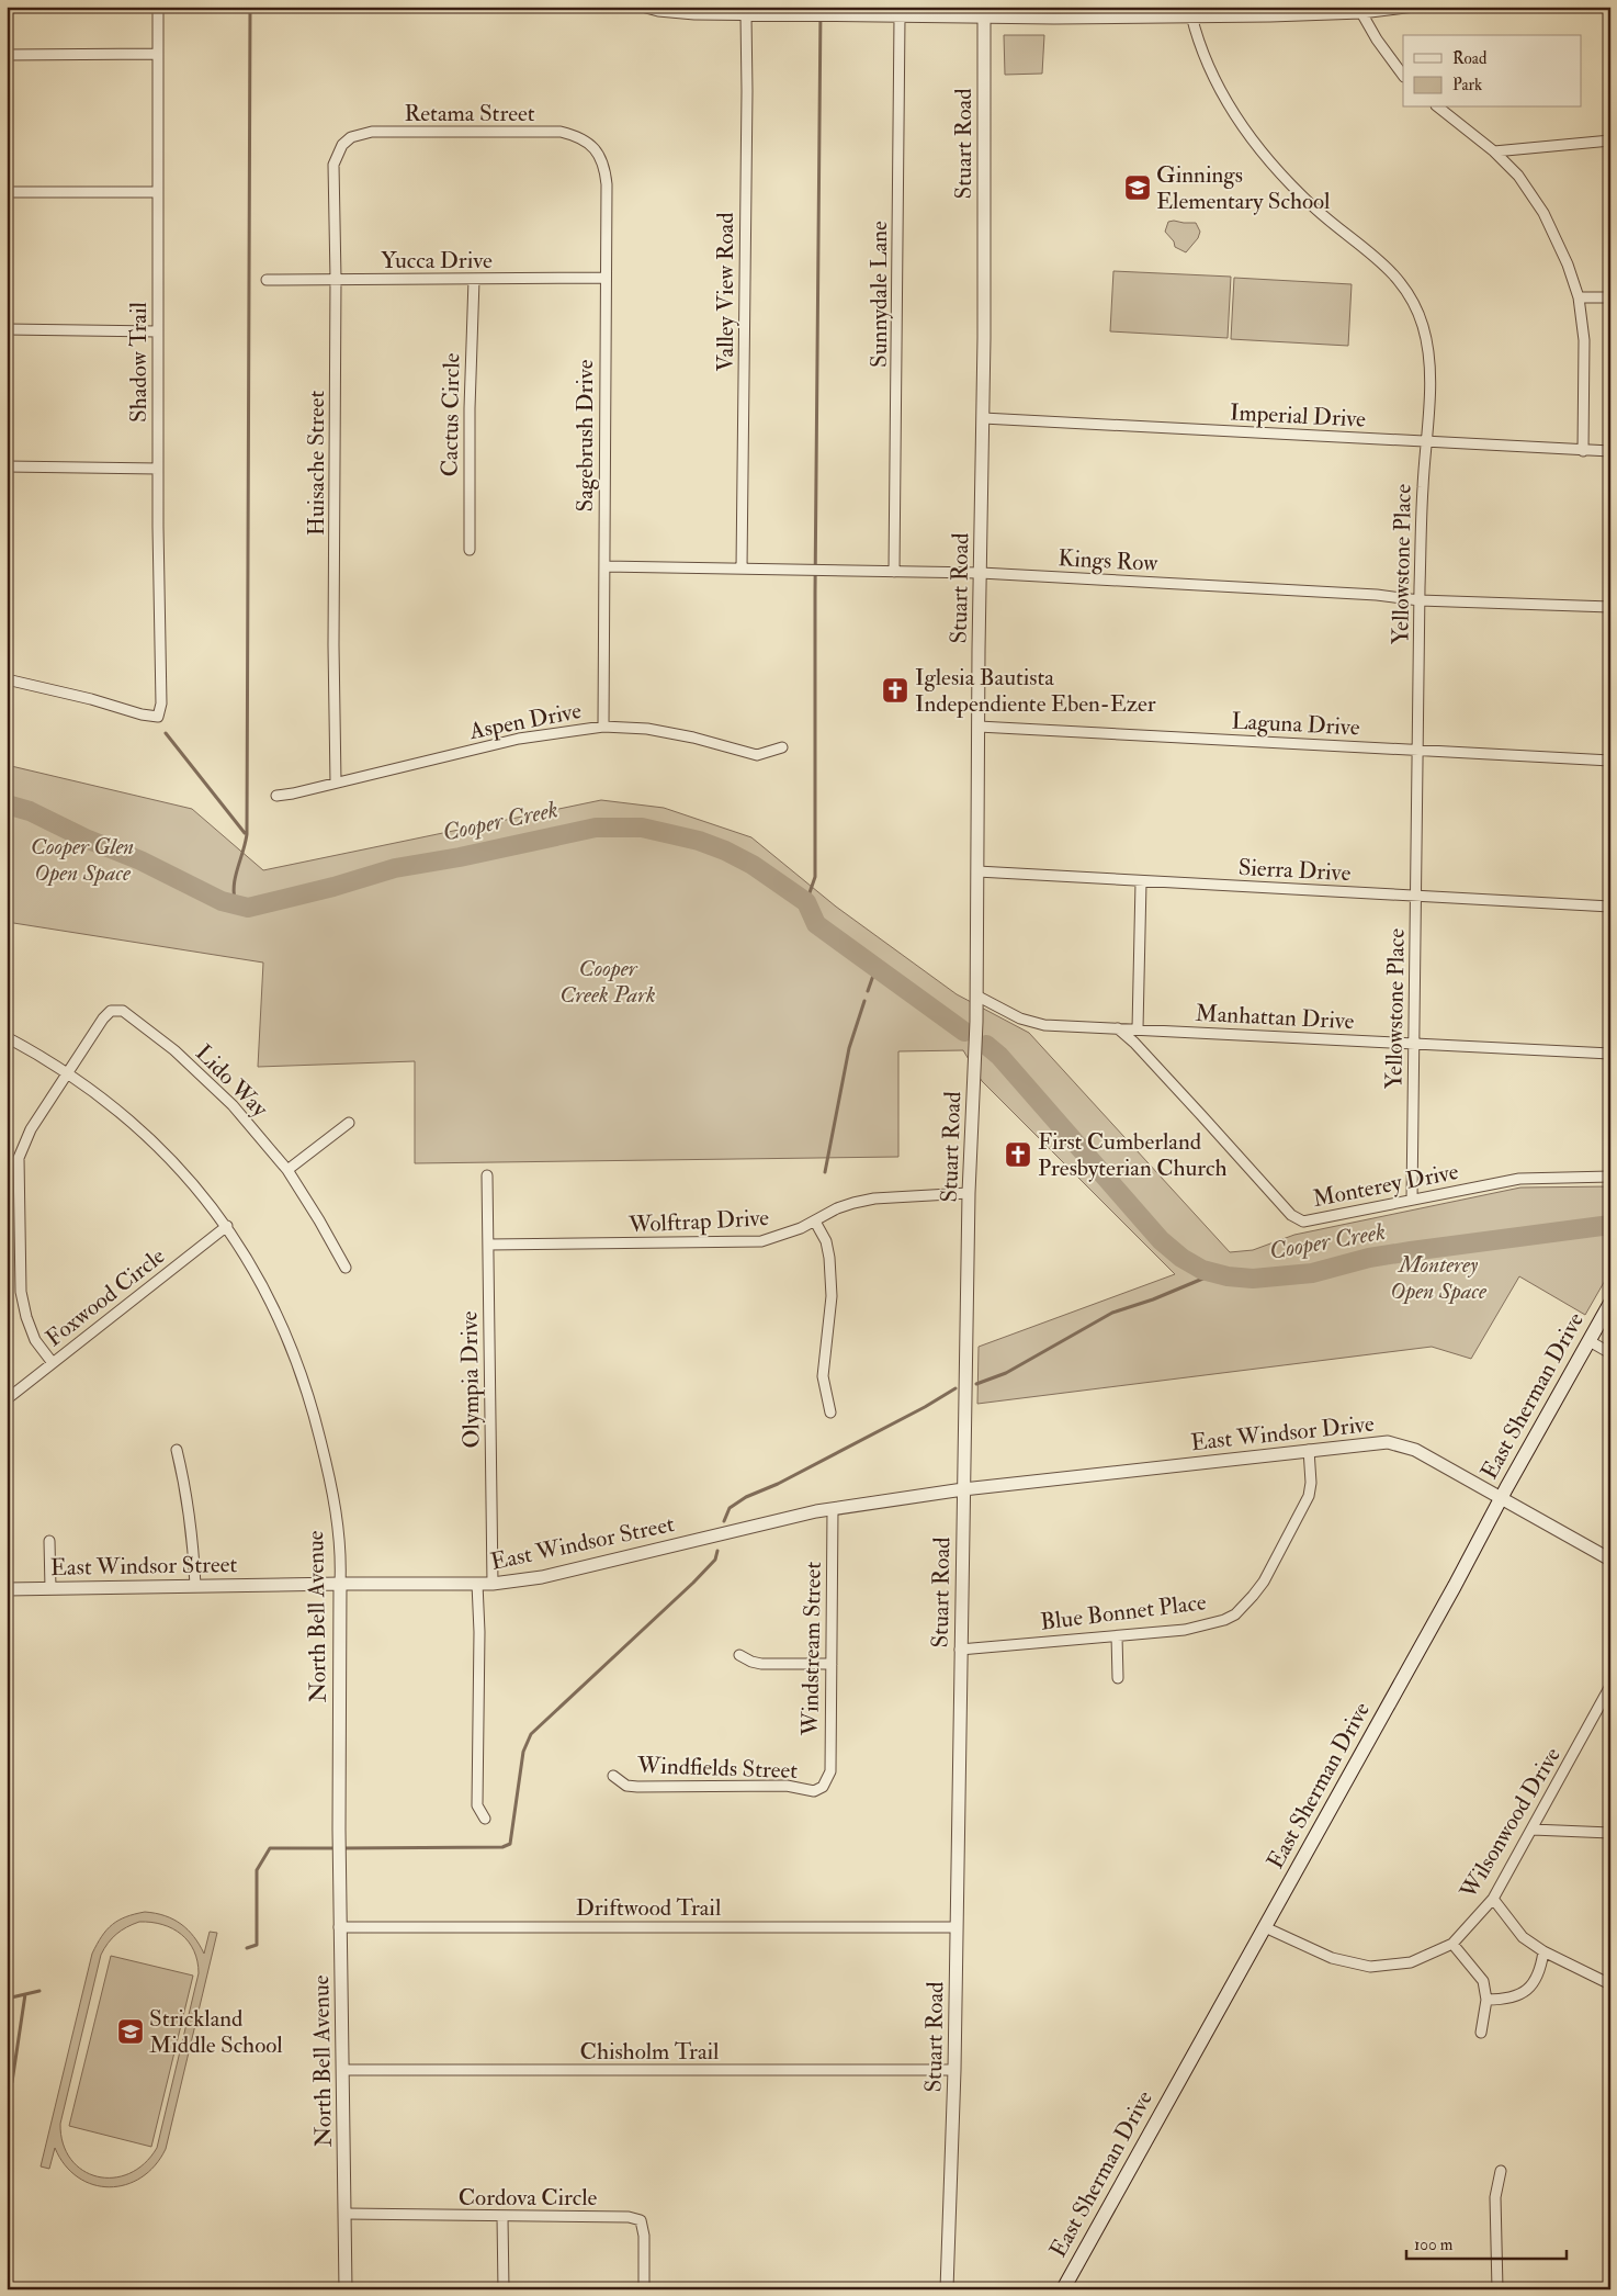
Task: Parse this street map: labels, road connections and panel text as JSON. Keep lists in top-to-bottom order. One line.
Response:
{"streets":{"main road":["East Sherman Drive"],"street":["Retama Street","Stuart Road","Yucca Drive","Valley View Road","Sunnydale Lane","Shadow Trail","Cactus Circle","Imperial Drive","Sagebrush Drive","Huisache Street","Kings Row","Yellowstone Place","Aspen Drive","Laguna Drive","Sierra Drive","Manhattan Drive","Lido Way","Monterey Drive","Wolftrap Drive","Foxwood Circle","Olympia Drive","East Windsor Drive","East Windsor Street","Blue Bonnet Place","North Bell Avenue","Windstream Street","Windfields Street","Wilsonwood Drive","Driftwood Trail","Chisholm Trail","Cordova Circle"]},"crossings":[["Retama Street","Sagebrush Drive"],["Retama Street","Huisache Street"],["Stuart Road","Imperial Drive"],["Stuart Road","Kings Row"],["Stuart Road","Laguna Drive"],["Stuart Road","Sierra Drive"],["Stuart Road","Manhattan Drive"],["Stuart Road","Wolftrap Drive"],["Stuart Road","East Windsor Drive"],["Stuart Road","East Windsor Street"],["Stuart Road","Blue Bonnet Place"],["Stuart Road","Driftwood Trail"],["Stuart Road","Chisholm Trail"],["Yucca Drive","Cactus Circle"],["Yucca Drive","Sagebrush Drive"],["Yucca Drive","Huisache Street"],["Valley View Road","Kings Row"],["Sunnydale Lane","Kings Row"],["Imperial Drive","Yellowstone Place"],["Sagebrush Drive","Kings Row"],["Sagebrush Drive","Aspen Drive"],["Huisache Street","Aspen Drive"],["Kings Row","Yellowstone Place"],["Yellowstone Place","Laguna Drive"],["Yellowstone Place","Sierra Drive"],["Yellowstone Place","Manhattan Drive"],["Yellowstone Place","Monterey Drive"],["Manhattan Drive","Monterey Drive"],["Lido Way","Foxwood Circle"],["Lido Way","North Bell Avenue"],["Wolftrap Drive","Olympia Drive"],["Foxwood Circle","North Bell Avenue"],["Olympia Drive","East Windsor Street"],["East Sherman Drive","East Windsor Drive"],["East Sherman Drive","Wilsonwood Drive"],["East Windsor Drive","East Windsor Street"],["East Windsor Drive","Blue Bonnet Place"],["East Windsor Street","North Bell Avenue"],["East Windsor Street","Windstream Street"],["North Bell Avenue","Driftwood Trail"],["North Bell Avenue","Chisholm Trail"],["North Bell Avenue","Cordova Circle"],["Windstream Street","Windfields Street"]],"water":["Cooper Creek"],"parks":["Cooper Glen Open Space","Cooper Creek Park","Monterey Open Space"],"places":{"school or university":["Ginnings Elementary School","Strickland Middle School"],"church":["Iglesia Bautista Independiente Eben-Ezer","First Cumberland Presbyterian Church"]},"legend":["Road","Park"],"scale_bar":"100 m"}
